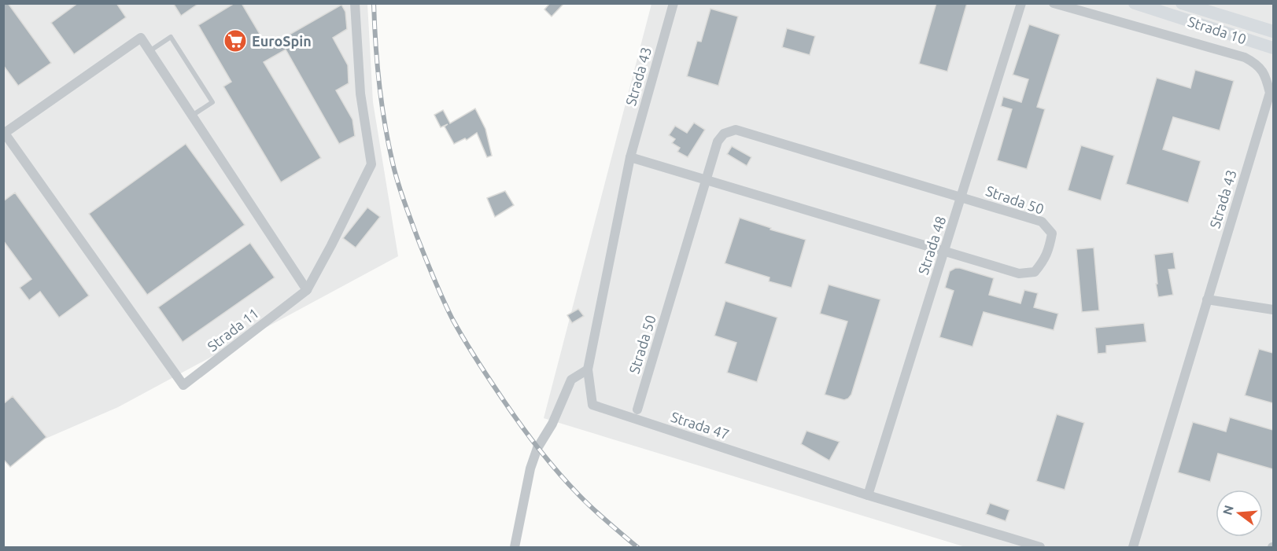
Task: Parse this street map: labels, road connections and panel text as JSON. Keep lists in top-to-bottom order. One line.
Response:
{"streets":{"street":["Strada 10","Strada 43","Strada 50","Strada 48","Strada 11","Strada 47"]},"crossings":[["Strada 43","Strada 50"],["Strada 43","Strada 47"],["Strada 50","Strada 48"],["Strada 50","Strada 47"],["Strada 48","Strada 47"]],"places":{"supermarket":["EuroSpin"]},"north":"left"}
